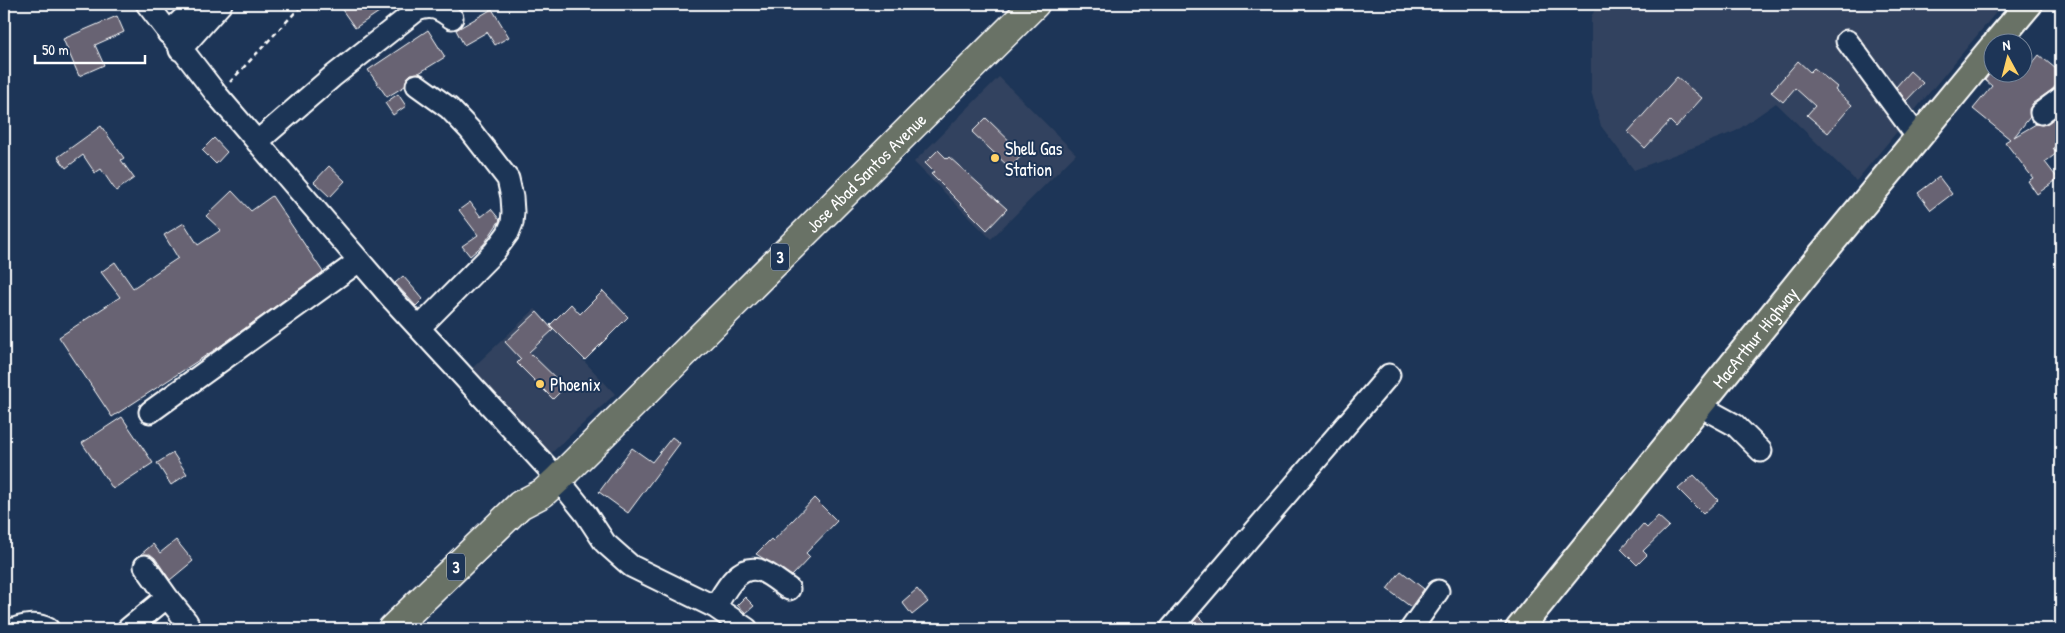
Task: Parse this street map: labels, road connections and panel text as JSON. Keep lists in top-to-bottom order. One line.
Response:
{"streets":{"highway":["Jose Abad Santos Avenue","3"],"main road":["MacArthur Highway"]},"places":["Shell Gas Station","Phoenix"],"scale_bar":"50 m","north":"top"}
